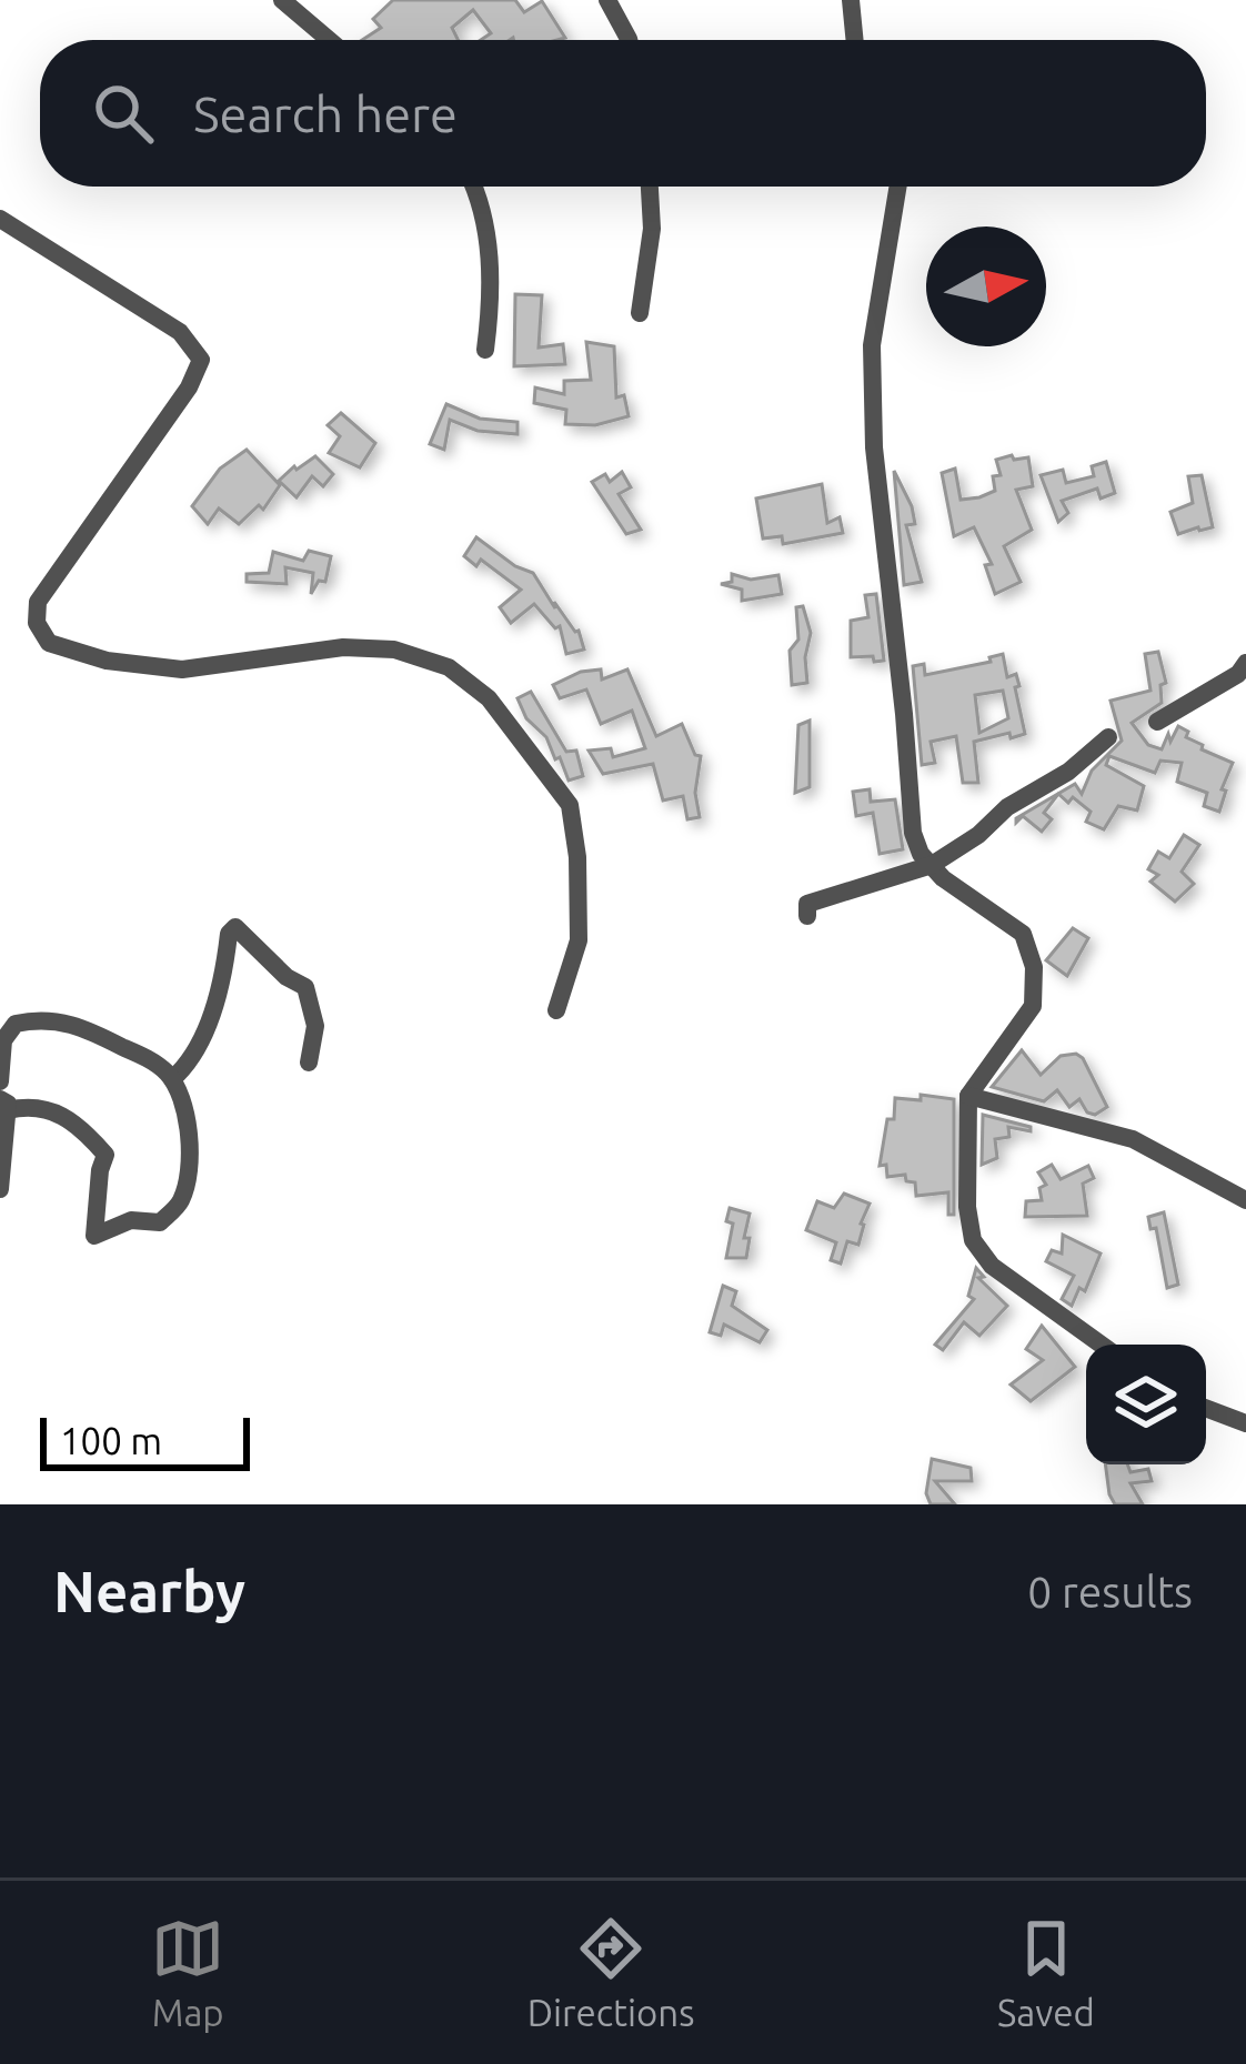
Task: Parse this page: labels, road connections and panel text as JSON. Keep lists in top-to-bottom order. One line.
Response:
{"scale_bar":"100 m","north":"right","page":{"search":"Search here","scale":"100 m","heading":["Nearby","0 results"],"nav":["Map","Directions","Saved"]}}
